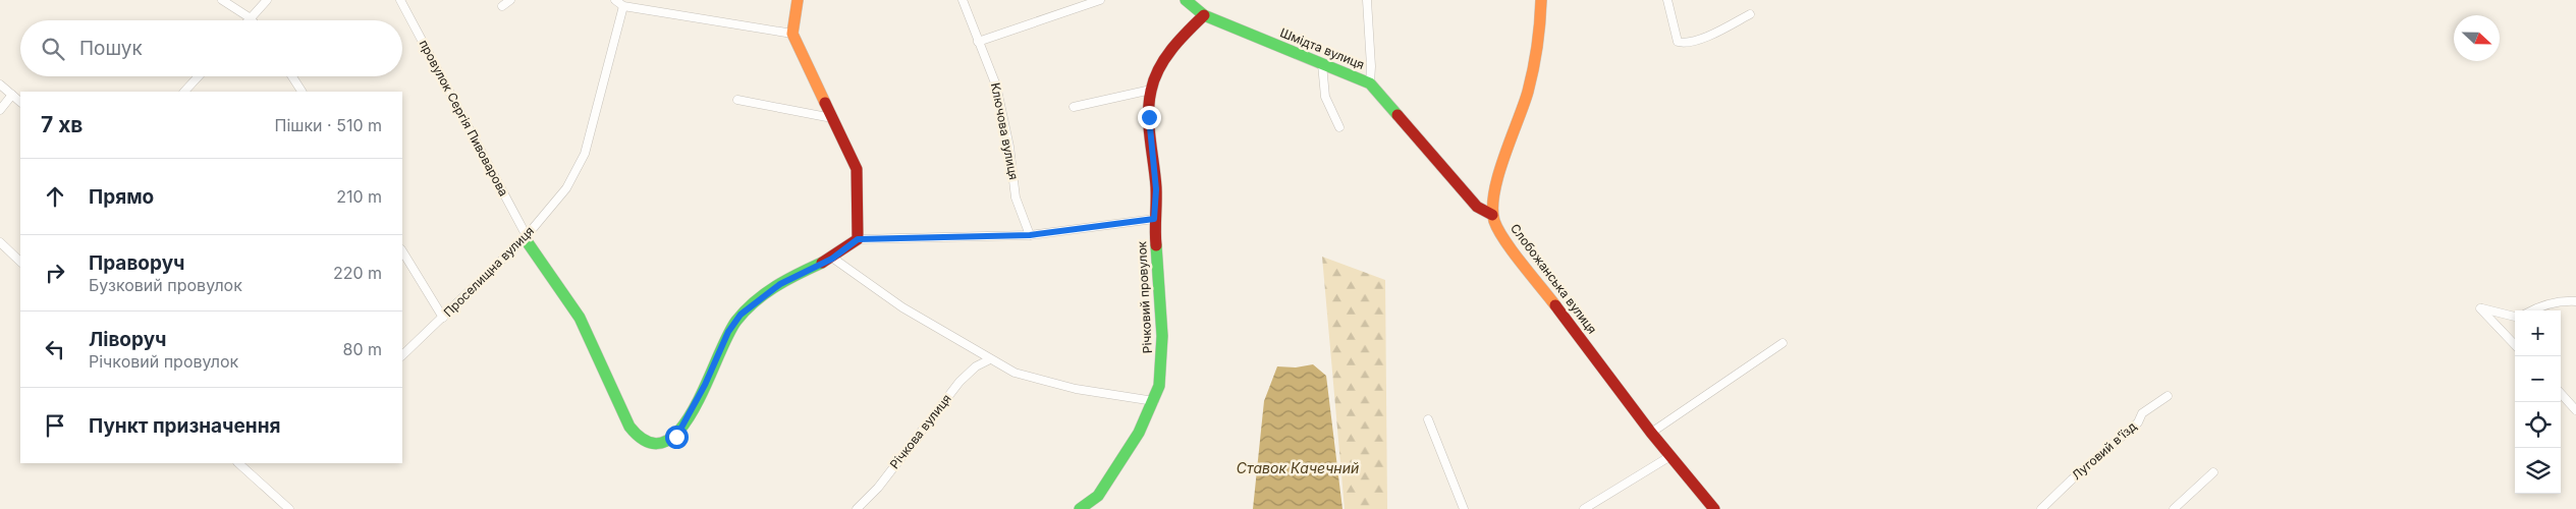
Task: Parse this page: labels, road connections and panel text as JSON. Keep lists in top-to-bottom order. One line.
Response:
{"streets":{"street":["Шмідта вулиця","провулок Сергія Пивоварова","Ключова вулиця","Проселищна вулиця","Слобожанська вулиця","Річковий провулок","Річкова вулиця","Луговий в'їзд"]},"crossings":[["Шмідта вулиця","Слобожанська вулиця"],["Шмідта вулиця","Річковий провулок"],["провулок Сергія Пивоварова","Проселищна вулиця"]],"water":["Ставок Качечний"],"north":"right","page":{"search":"Пошук","heading":["7 хв","Пішки · 510 m"],"list":[["Прямо","210 m"],["Праворуч","Бузковий провулок","220 m"],["Ліворуч","Річковий провулок","80 m"],"Пункт призначення"],"map_buttons":["+","−"]}}
